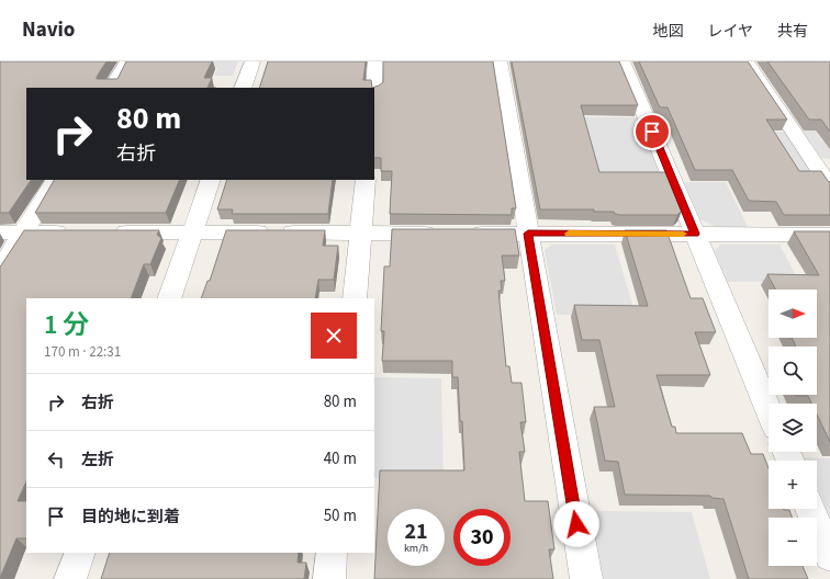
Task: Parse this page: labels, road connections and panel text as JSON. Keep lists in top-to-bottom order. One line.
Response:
{"north":"right","page":{"header":"Navio","nav":["地図","レイヤ","共有"],"turn":["80 m","右折"],"map_buttons":["+","−"],"heading":["1 分","170 m · 22:31"],"list":[{"name":"右折","value":"80 m"},{"name":"左折","value":"40 m"},{"name":"目的地に到着","value":"50 m"}],"speed":"21 km/h","limit":"30"}}
